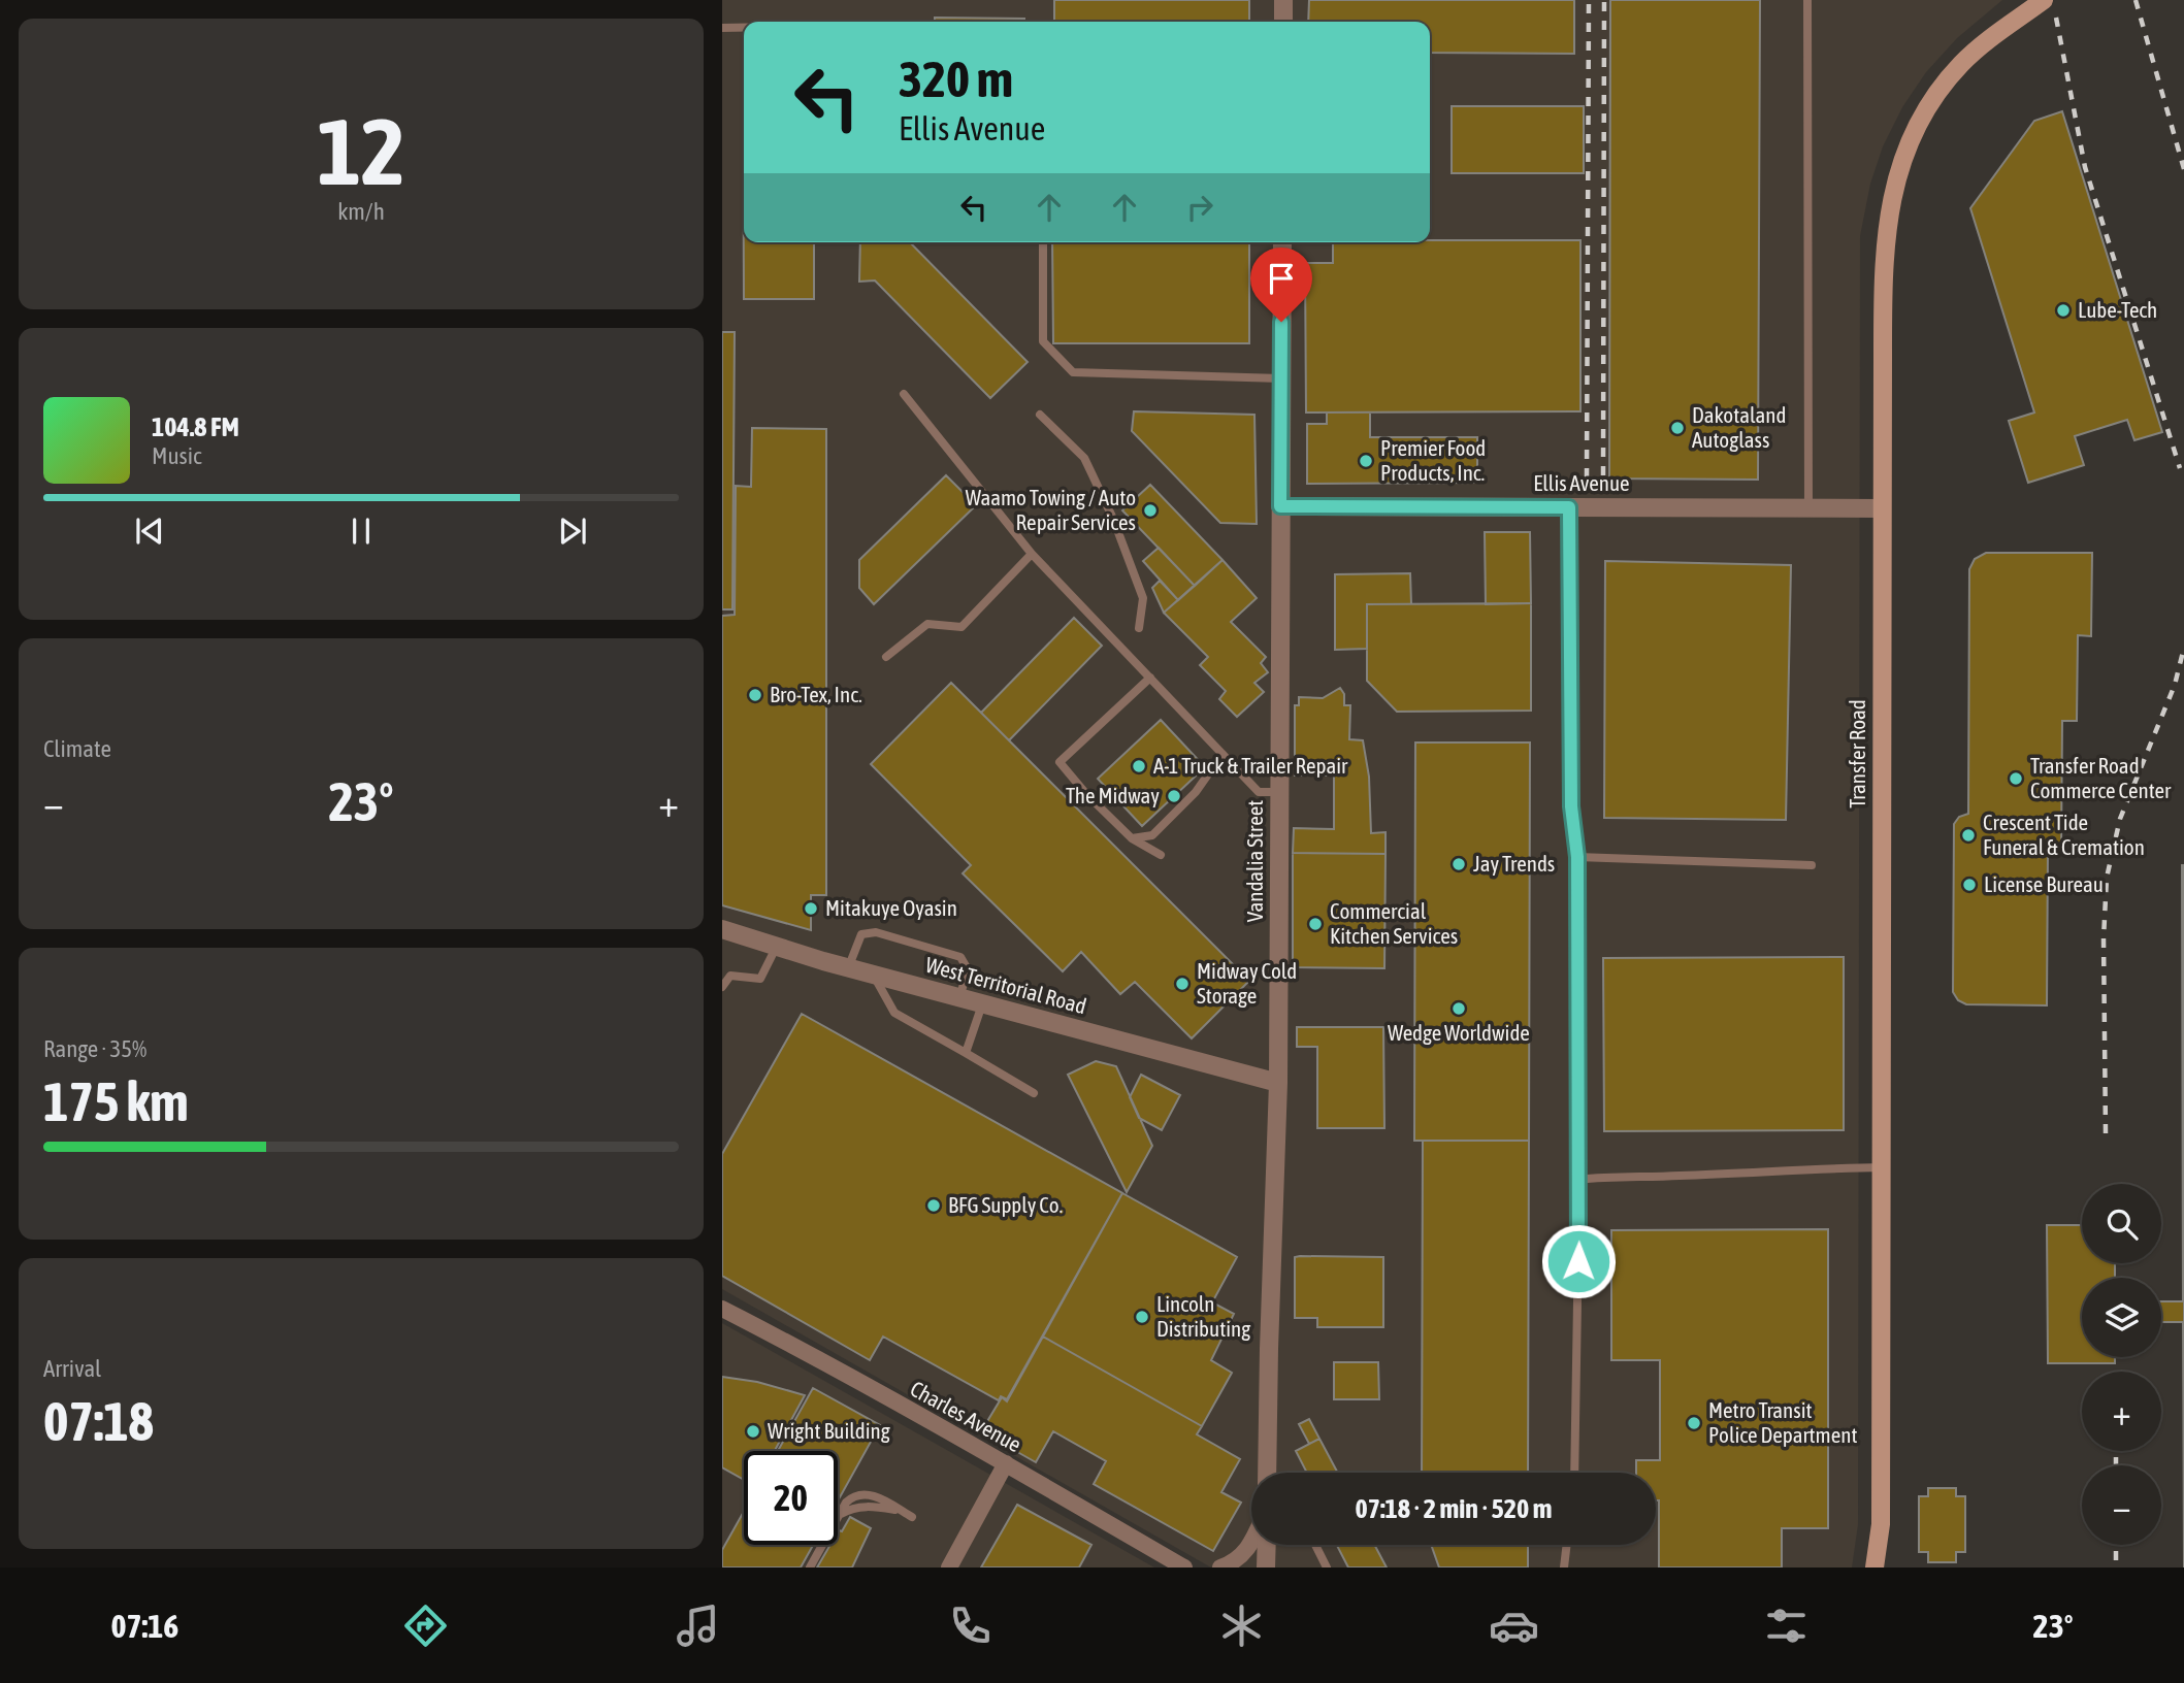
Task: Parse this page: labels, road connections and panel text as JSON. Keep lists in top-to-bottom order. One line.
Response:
{"streets":{"main road":["Transfer Road"],"street":["Ellis Avenue","Vandalia Street","West Territorial Road","Charles Avenue"]},"crossings":[["Ellis Avenue","Transfer Road"],["Ellis Avenue","Vandalia Street"],["Vandalia Street","West Territorial Road"]],"places":["Lube-Tech","Dakotaland Autoglass","Premier Food Products, Inc.","Waamo Towing / Auto Repair Services","Bro-Tex, Inc.","A-1 Truck & Trailer Repair","Transfer Road Commerce Center","The Midway","Crescent Tide Funeral & Cremation","Jay Trends","License Bureau","Mitakuye Oyasin","Commercial Kitchen Services","Midway Cold Storage","Wedge Worldwide","BFG Supply Co.","Lincoln Distributing","Metro Transit Police Department","Wright Building"],"page":{"tile":[["12","km/h"],"Climate",["Range · 35%","175 km"],["Arrival","07:18"]],"turn":["320 m","Ellis Avenue"],"song":["104.8 FM","Music"],"heat":["−","23°","+"],"map_buttons":["+","−"],"limit":"20","trip":"07:18 · 2 min · 520 m","tabs":["07:16","23°"]}}
